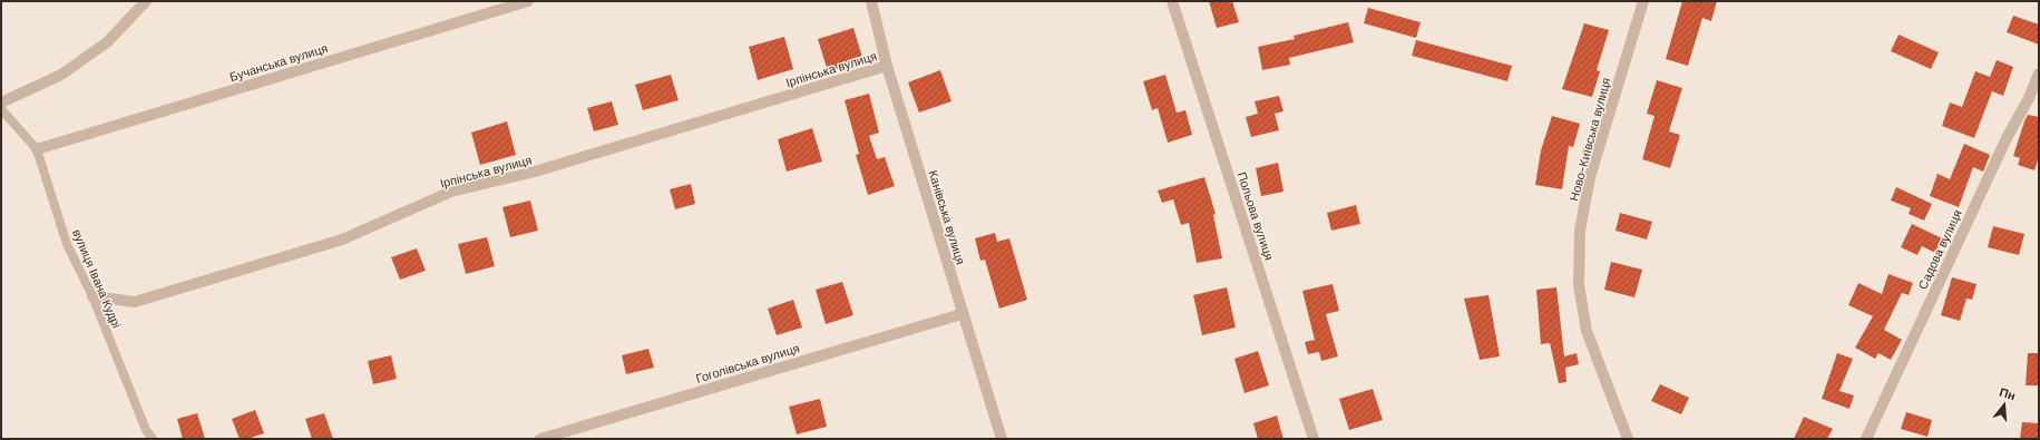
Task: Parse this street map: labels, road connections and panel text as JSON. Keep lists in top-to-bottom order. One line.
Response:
{"streets":{"street":["Бучанська вулиця","Ірпінська вулиця","Ново-Київська вулиця","Польова вулиця","Канівська вулиця","Садова вулиця","Гоголівська вулиця"],"lane":["вулиця Івана Кудрі"]},"crossings":[["Бучанська вулиця","вулиця Івана Кудрі"],["Ірпінська вулиця","Канівська вулиця"],["Ірпінська вулиця","вулиця Івана Кудрі"],["Канівська вулиця","Гоголівська вулиця"]],"north":"top"}
